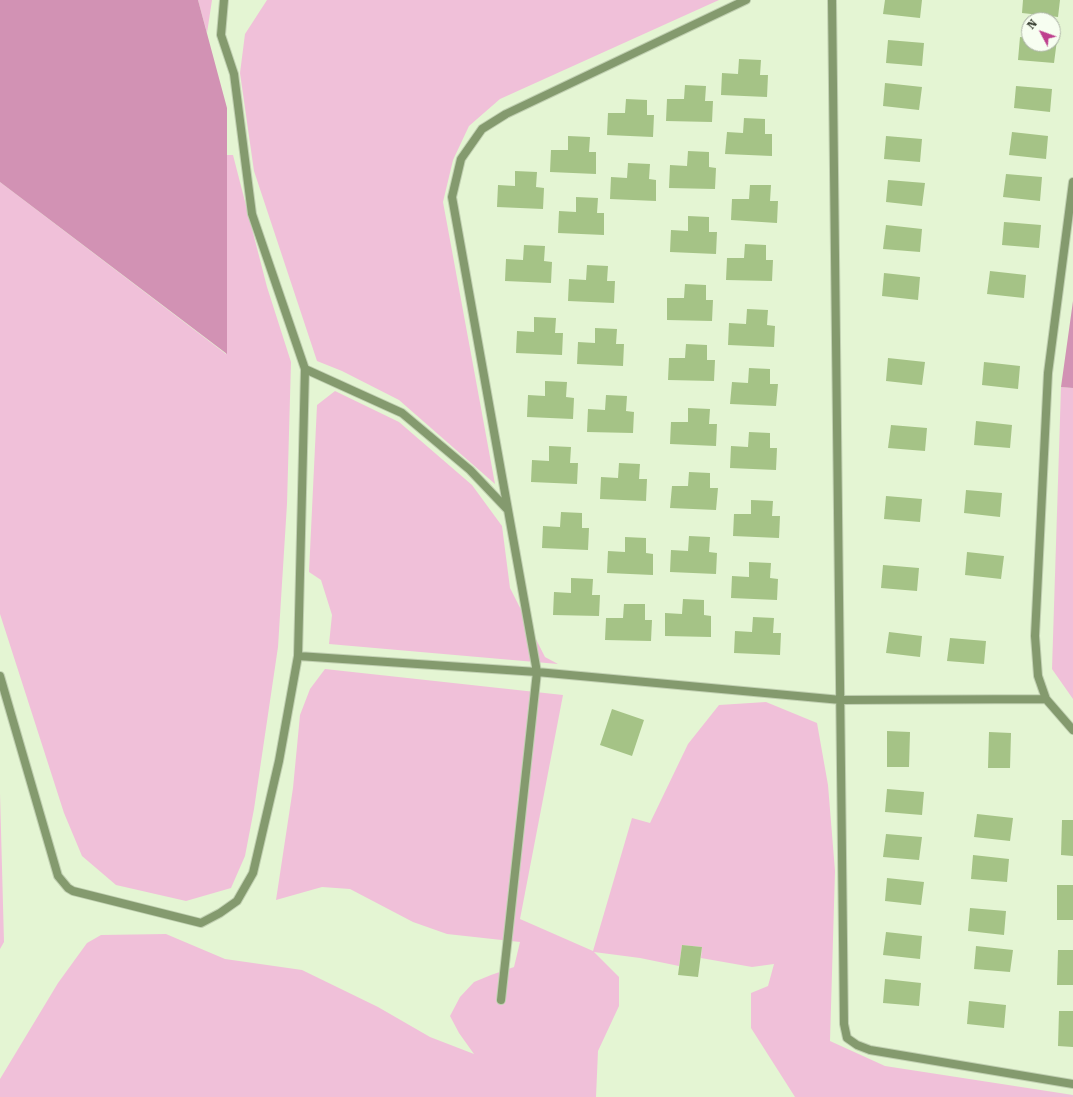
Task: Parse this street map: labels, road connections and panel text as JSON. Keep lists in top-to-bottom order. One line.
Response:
{"north":"top left"}
